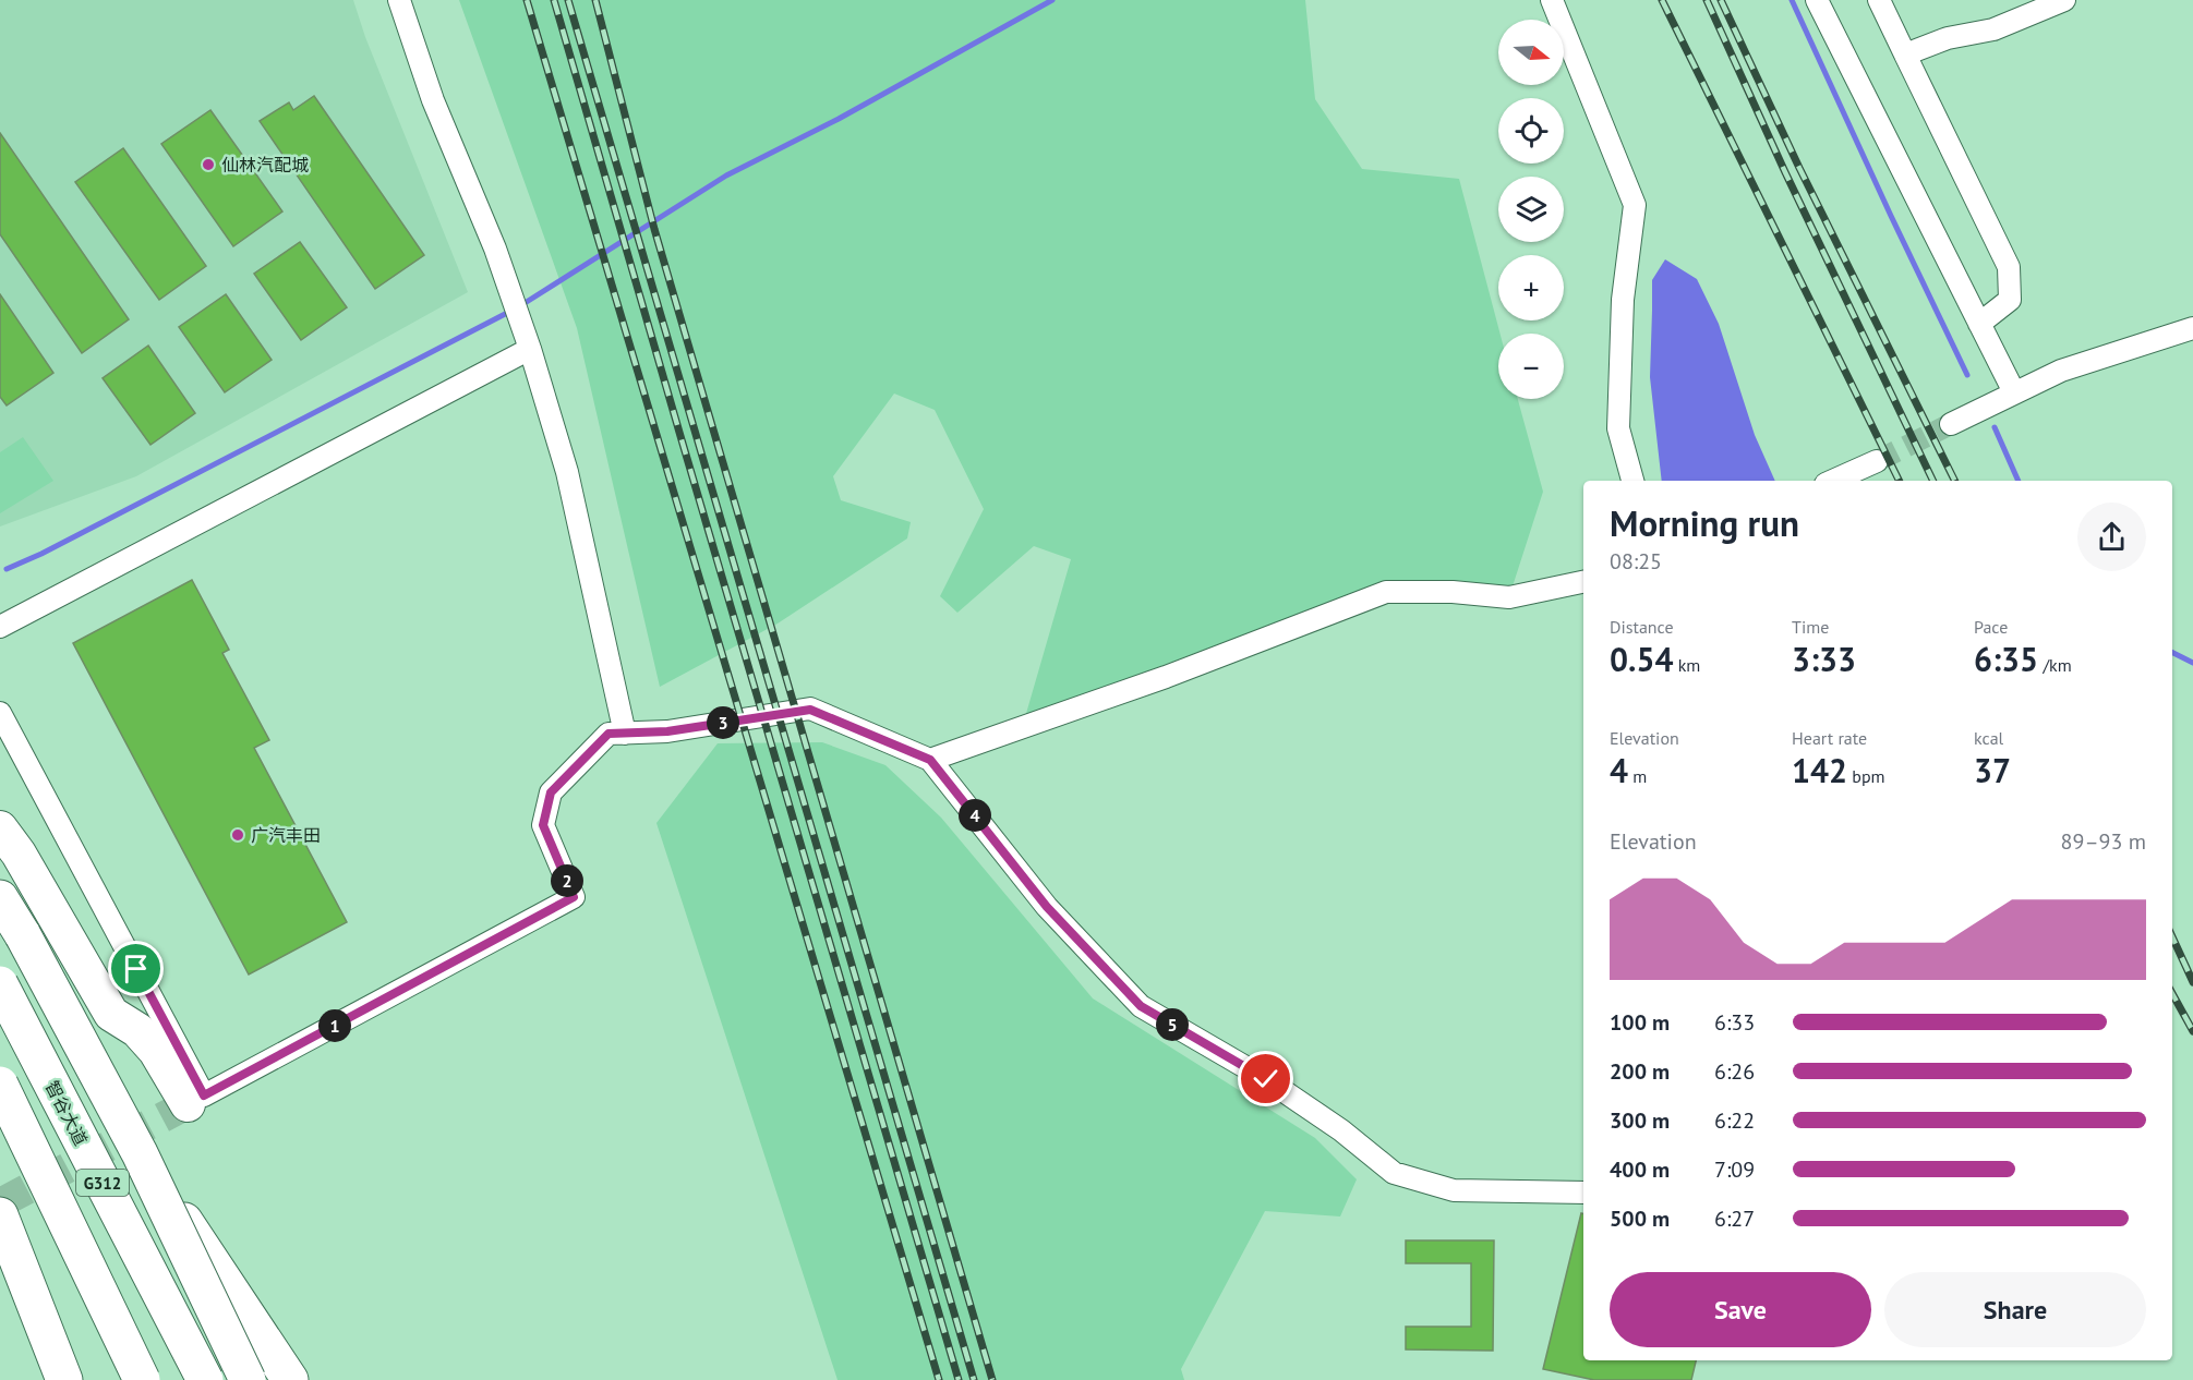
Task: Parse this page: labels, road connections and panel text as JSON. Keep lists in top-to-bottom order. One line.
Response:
{"streets":{"highway":["智谷大道","G312"]},"places":["仙林汽配城","广汽丰田"],"north":"right","page":{"map_buttons":["+","−"],"heading":["Morning run","08:25"],"stats":[["Distance","0.54 km"],["Time","3:33"],["Pace","6:35 /km"],["Elevation","4 m"],["Heart rate","142 bpm"],["kcal","37"]],"pins":["3","4","2","5","1"],"chart":["Elevation","89–93 m"],"list":[{"name":"100 m","note":"6:33"},{"name":"200 m","note":"6:26"},{"name":"300 m","note":"6:22"},{"name":"400 m","note":"7:09"},{"name":"500 m","note":"6:27"}],"buttons":["Save","Share"]}}
